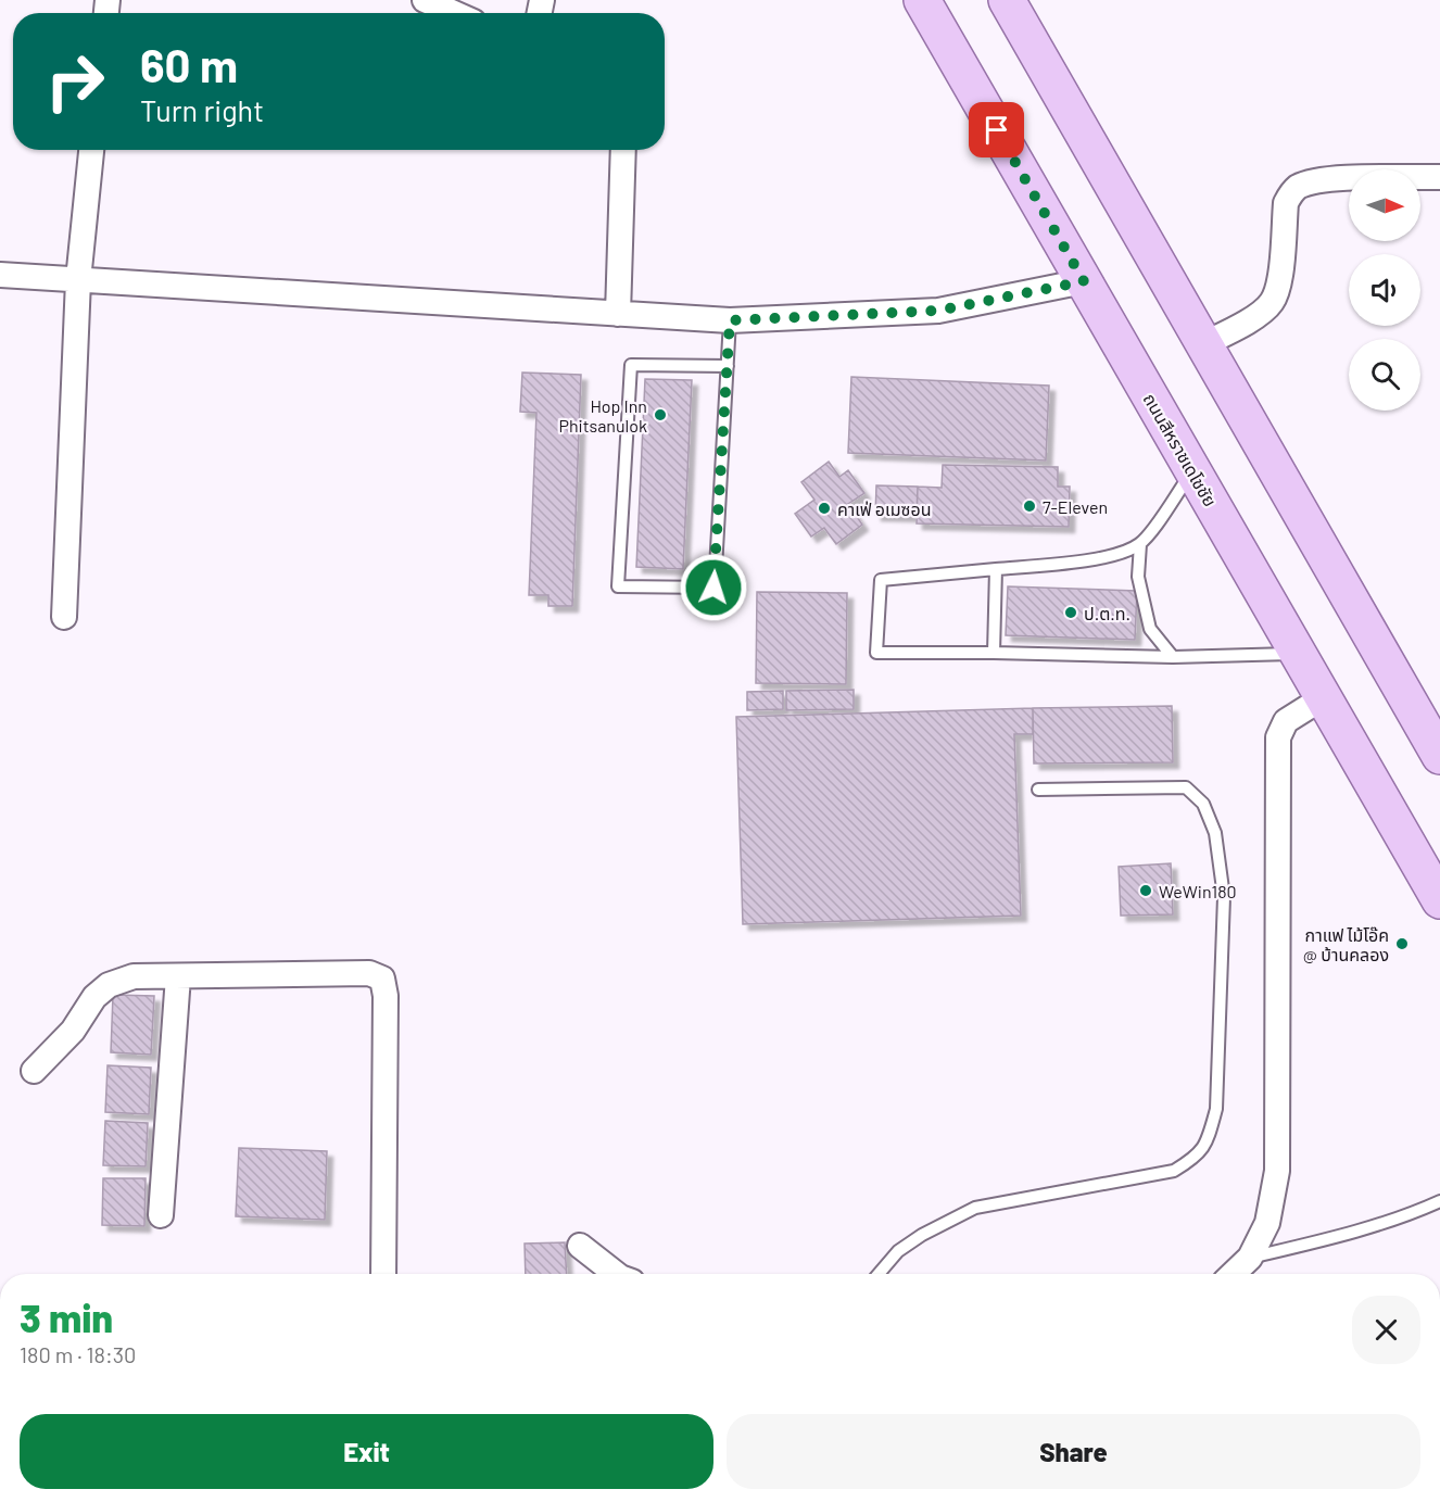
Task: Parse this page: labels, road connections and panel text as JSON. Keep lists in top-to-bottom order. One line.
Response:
{"streets":{"main road":["ถนนสีหราชเดโชชัย"]},"places":["Hop Inn Phitsanulok","7-Eleven","คาเฟ่ อเมซอน","ป.ต.ท.","WeWin180","กาแฟ ไม้โอ๊ค @ บ้านคลอง"],"north":"right","page":{"turn":["60 m","Turn right"],"heading":["3 min","180 m · 18:30"],"buttons":["Exit","Share"]}}
